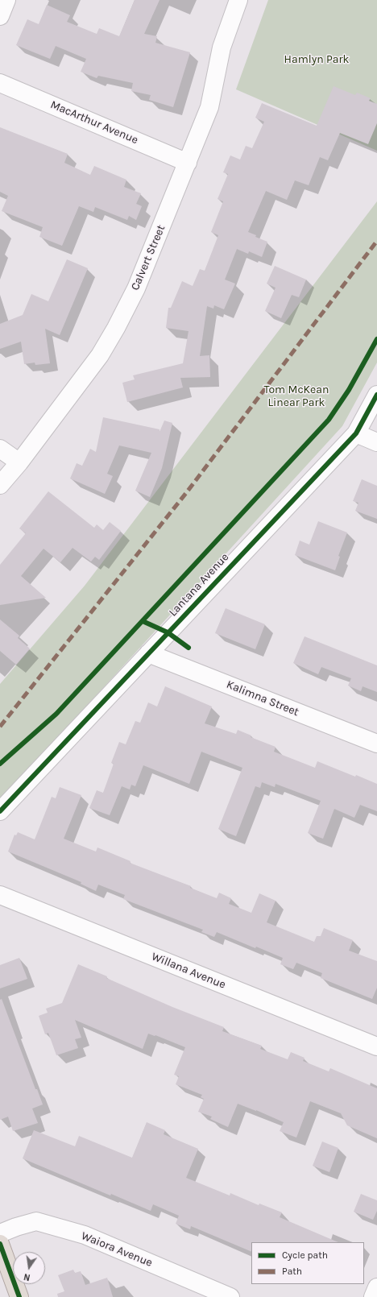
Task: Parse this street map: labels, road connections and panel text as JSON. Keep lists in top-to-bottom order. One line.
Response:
{"streets":{"street":["MacArthur Avenue","Calvert Street","Lantana Avenue","Kalimna Street","Willana Avenue","Waiora Avenue"]},"crossings":[["MacArthur Avenue","Calvert Street"],["Lantana Avenue","Kalimna Street"]],"parks":["Hamlyn Park","Tom McKean Linear Park"],"legend":["Cycle path","Path"],"north":"bottom"}
